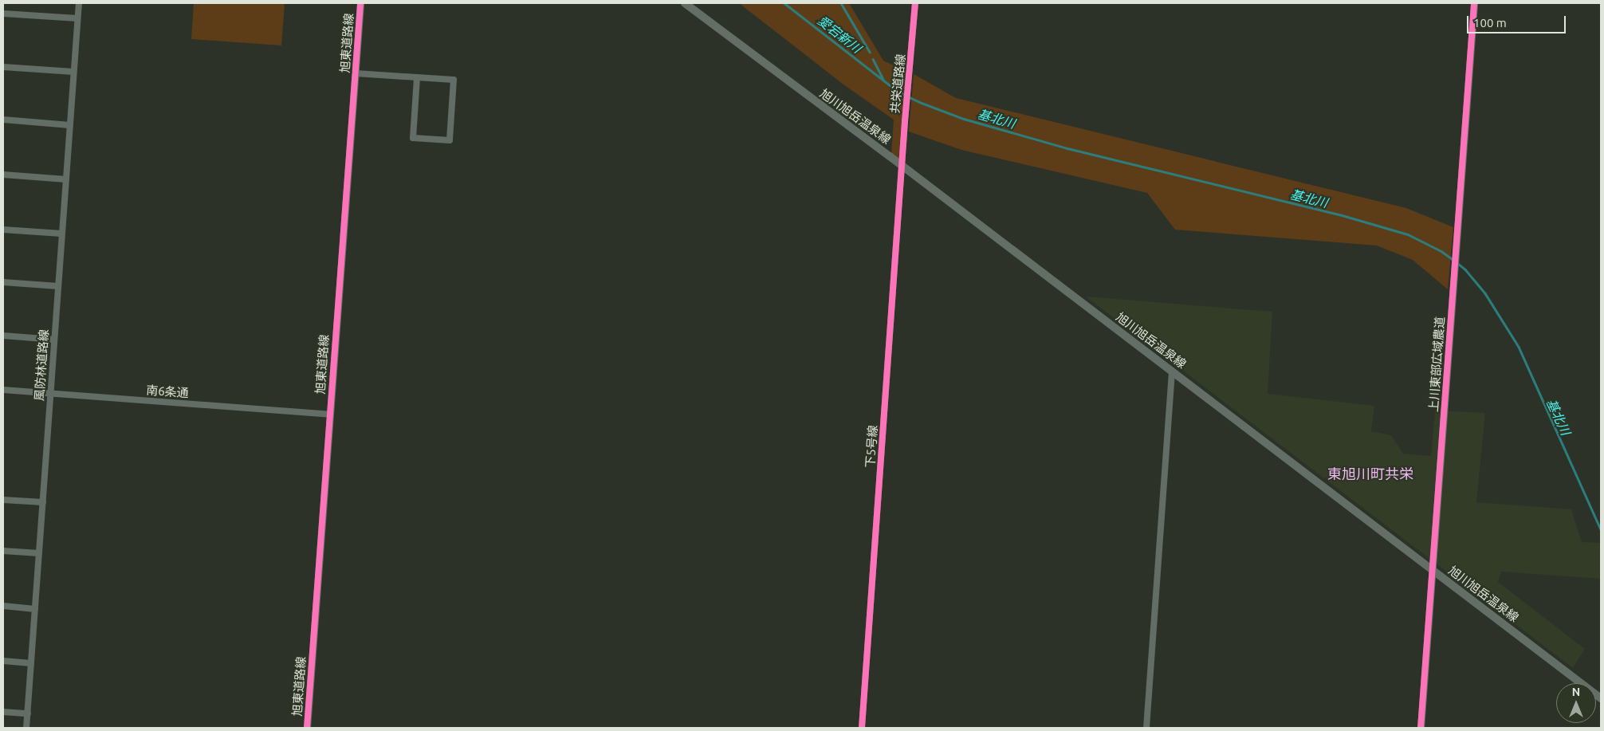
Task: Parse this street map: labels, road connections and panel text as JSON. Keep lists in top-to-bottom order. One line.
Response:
{"streets":{"main road":["旭川旭岳温泉線"],"street":["旭東道路線","共栄道路線","上川東部広域農道","風防林道路線","南6条通","下5号線"]},"crossings":[["旭東道路線","南6条通"],["共栄道路線","旭川旭岳温泉線"],["共栄道路線","下5号線"],["旭川旭岳温泉線","上川東部広域農道"],["旭川旭岳温泉線","下5号線"],["風防林道路線","南6条通"]],"districts":["東旭川町共栄"],"water":["愛宕新川","基北川"],"scale_bar":"100 m","north":"top"}
